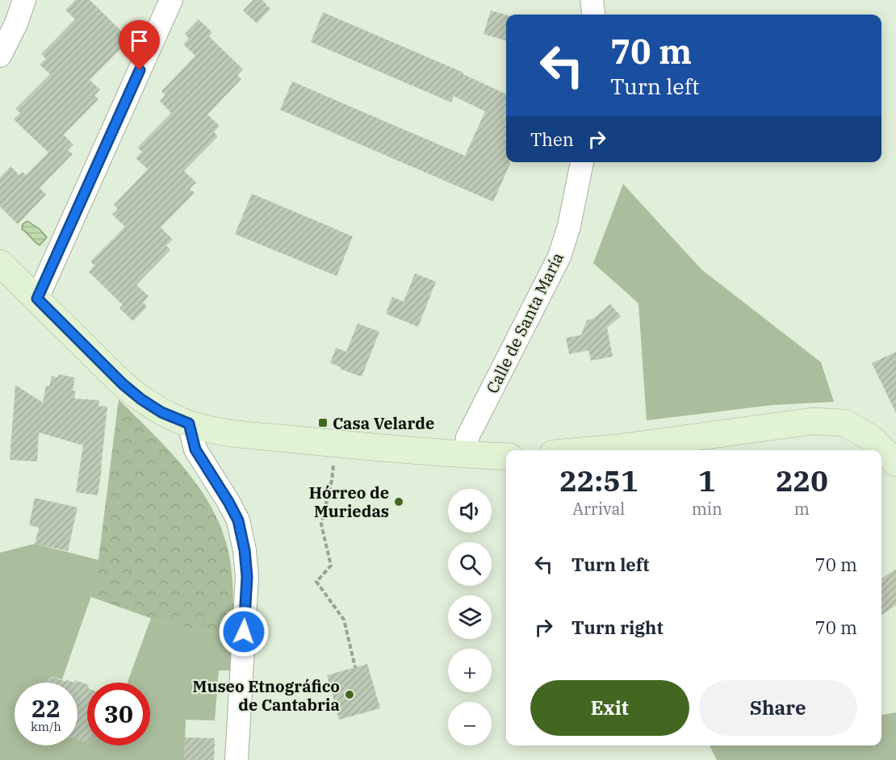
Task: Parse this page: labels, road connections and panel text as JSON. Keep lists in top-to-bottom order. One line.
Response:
{"streets":{"street":["Calle de Santa María"]},"places":{"transit":["Casa Velarde"],"other":["Hórreo de Muriedas","Museo Etnográfico de Cantabria"]},"page":{"turn":["70 m","Turn left"],"then":"Then","eta":["22:51","Arrival","1","min","220","m"],"map_buttons":["+","−"],"list":[{"name":"Turn left","value":"70 m"},{"name":"Turn right","value":"70 m"}],"buttons":["Exit","Share"],"speed":"22 km/h","limit":"30"}}
